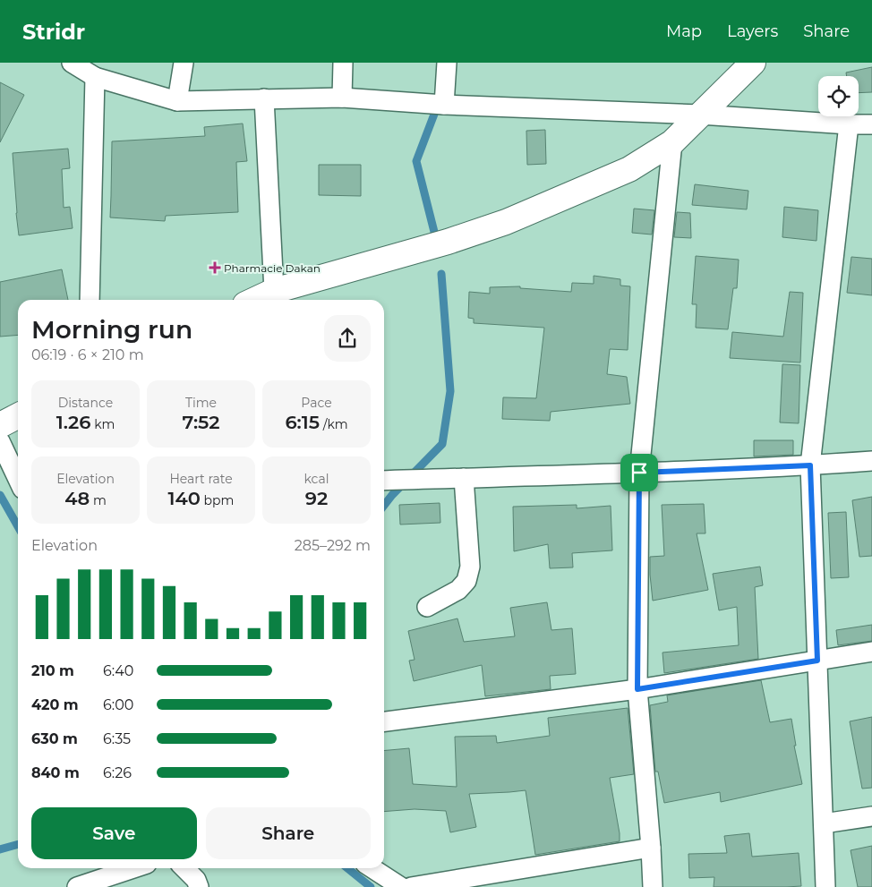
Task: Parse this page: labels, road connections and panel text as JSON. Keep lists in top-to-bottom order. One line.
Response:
{"places":{"health":["Pharmacie Dakan"]},"page":{"header":"Stridr","nav":["Map","Layers","Share"],"heading":["Morning run","06:19 · 6 × 210 m"],"stats":[["Distance","1.26 km"],["Time","7:52"],["Pace","6:15 /km"],["Elevation","48 m"],["Heart rate","140 bpm"],["kcal","92"]],"chart":["Elevation","285–292 m"],"list":[{"name":"210 m","note":"6:40"},{"name":"420 m","note":"6:00"},{"name":"630 m","note":"6:35"},{"name":"840 m","note":"6:26"}],"buttons":["Save","Share"]}}
